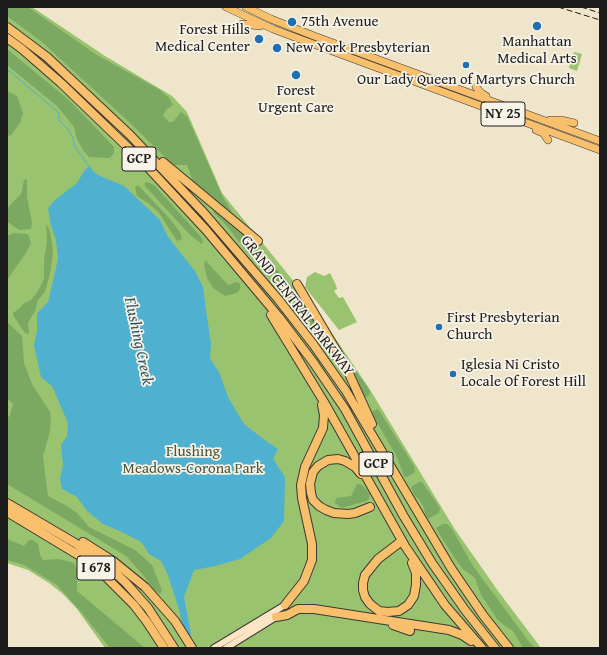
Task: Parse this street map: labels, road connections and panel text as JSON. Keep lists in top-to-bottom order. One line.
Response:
{"streets":{"highway":["GCP","GRAND CENTRAL PARKWAY","I 678"],"main road":["NY 25"]},"water":["Flushing Creek"],"parks":["Flushing Meadows-Corona Park"],"places":["75th Avenue","Manhattan Medical Arts","Forest Hills Medical Center","New York Presbyterian","Our Lady Queen of Martyrs Church","Forest Urgent Care","First Presbyterian Church","Iglesia Ni Cristo Locale Of Forest Hill"]}
